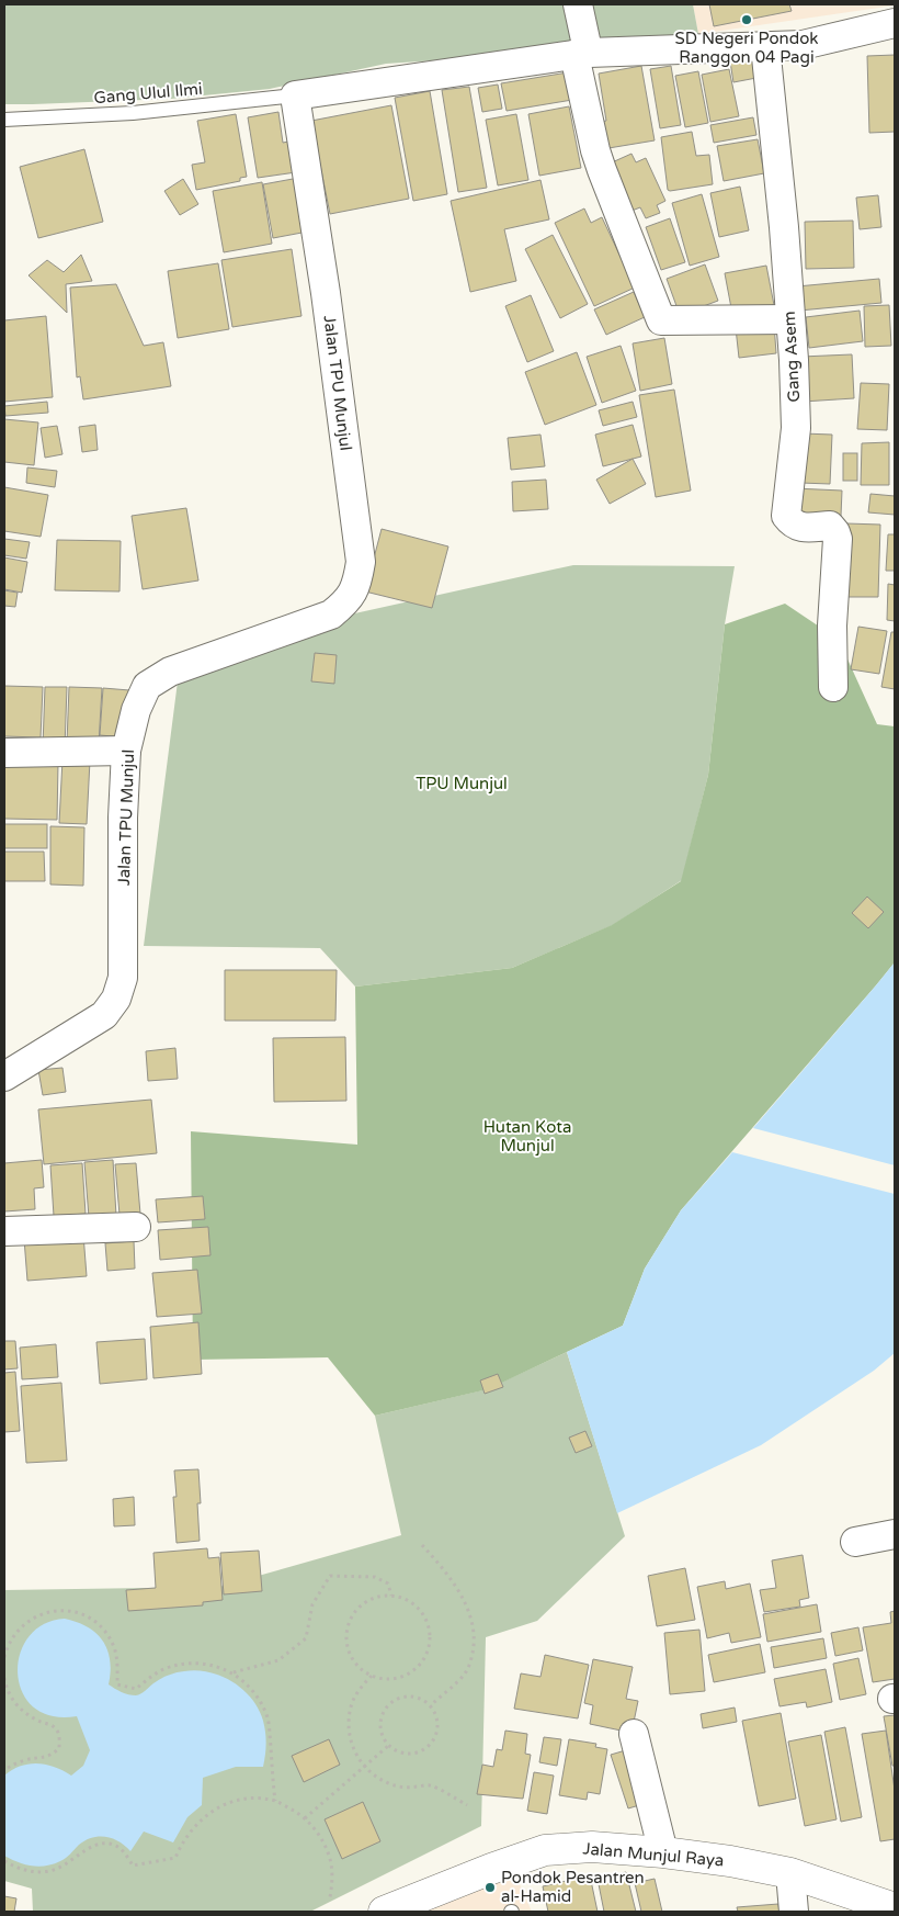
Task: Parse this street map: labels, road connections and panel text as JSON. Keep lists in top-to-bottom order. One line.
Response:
{"streets":{"street":["Gang Asem","Jalan TPU Munjul","Jalan Munjul Raya"],"lane":["Gang Ulul Ilmi"]},"crossings":[["Gang Ulul Ilmi","Jalan TPU Munjul"]],"parks":["TPU Munjul","Hutan Kota Munjul"],"places":["SD Negeri Pondok Ranggon 04 Pagi","Pondok Pesantren al-Hamid"]}
